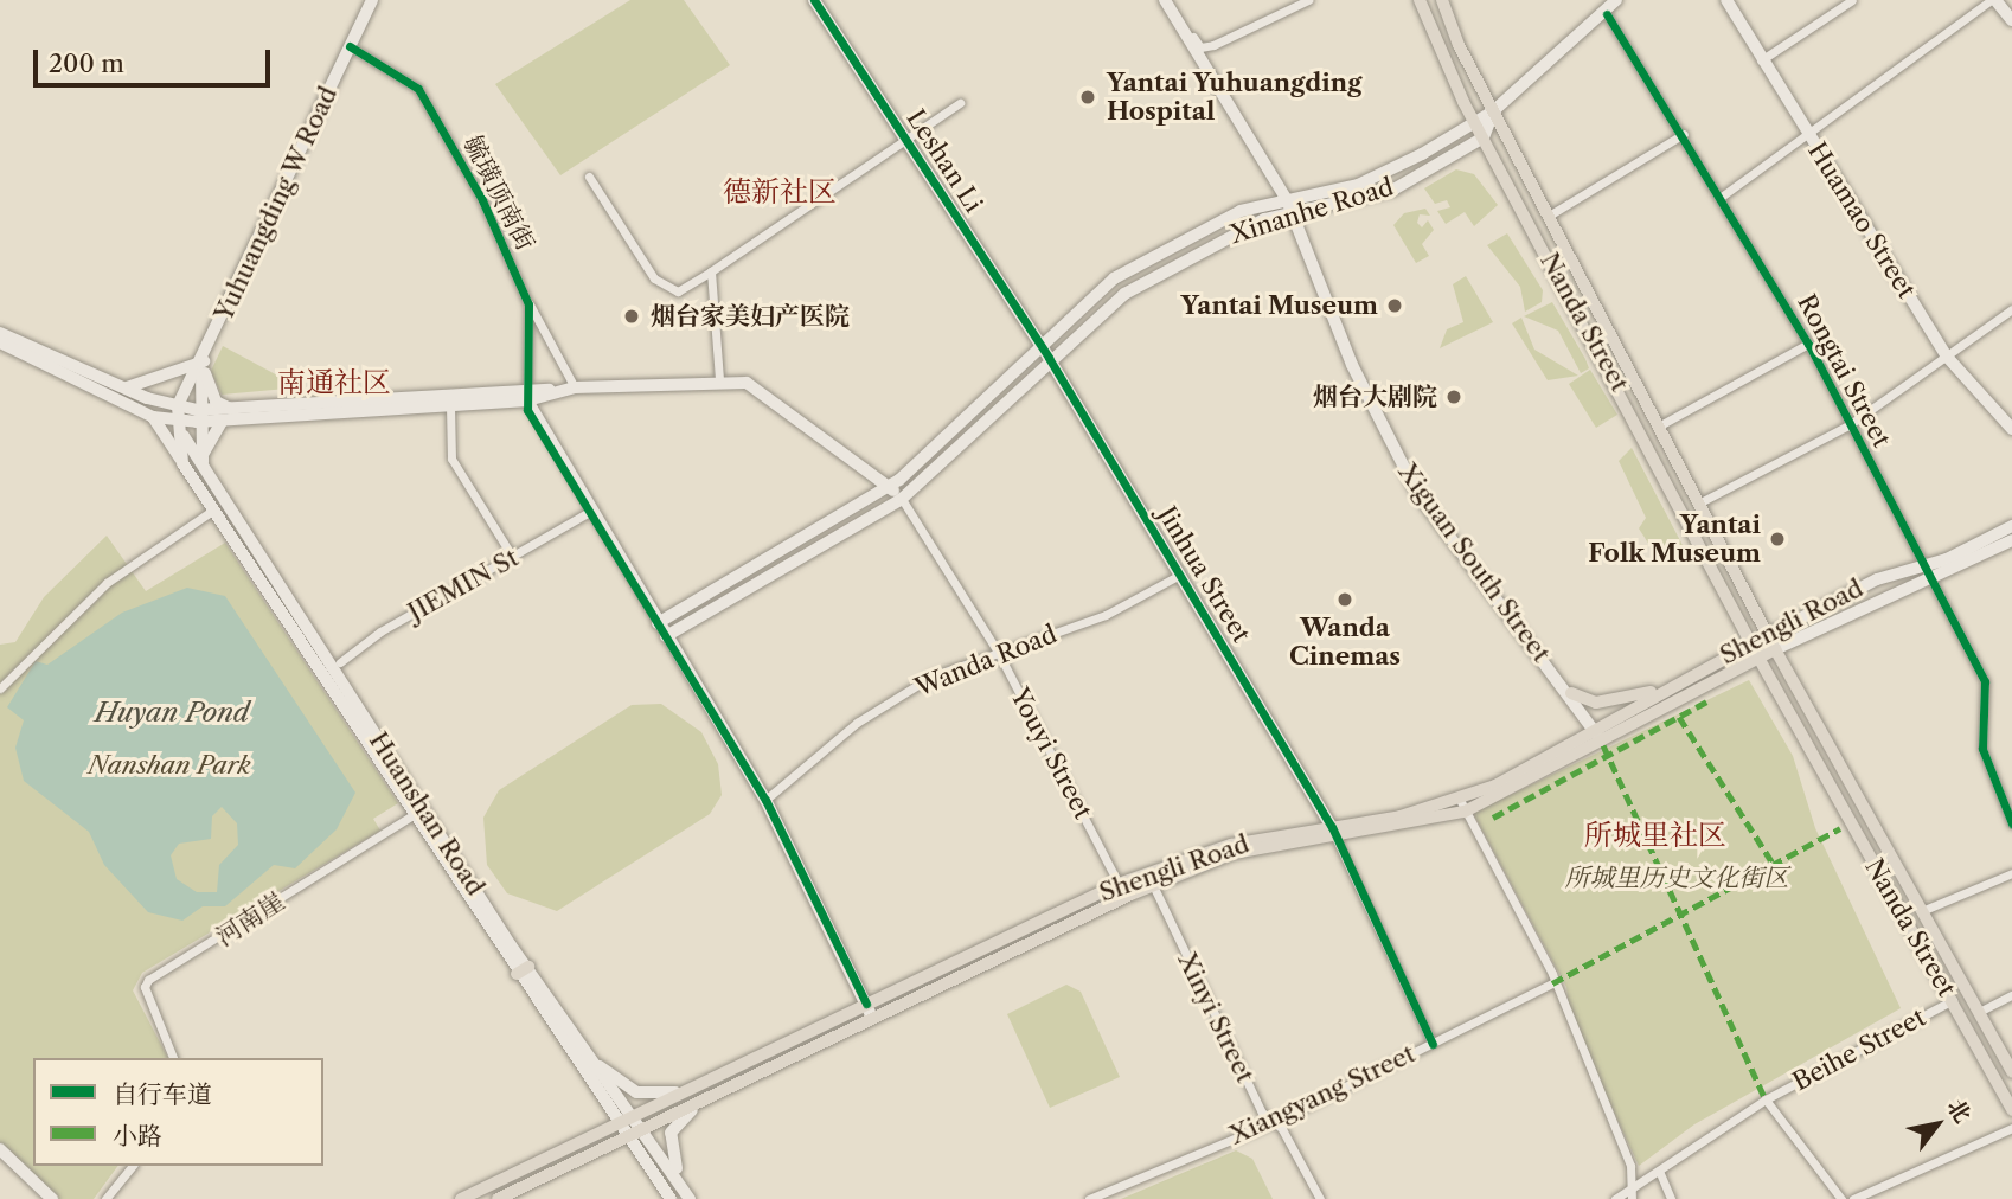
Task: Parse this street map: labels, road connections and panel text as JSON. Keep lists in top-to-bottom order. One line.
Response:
{"streets":{"main road":["Leshan Li","Yuhuangding W Road","Xinanhe Road","Huamao Street","Nanda Street","Xiguan South Street","Jinhua Street","Shengli Road","Huanshan Road"],"street":["毓璜顶南街","Rongtai Street","JIEMIN St","Wanda Road","Youyi Street","河南崖","Xinyi Street","Beihe Street","Xiangyang Street"]},"crossings":[["Leshan Li","Xinanhe Road"],["Leshan Li","Jinhua Street"],["毓璜顶南街","Yuhuangding W Road"],["Xinanhe Road","Nanda Street"],["Xinanhe Road","Xiguan South Street"],["Xinanhe Road","Jinhua Street"],["Xinanhe Road","Youyi Street"],["Nanda Street","Shengli Road"],["Nanda Street","Beihe Street"],["Rongtai Street","Shengli Road"],["Xiguan South Street","Shengli Road"],["Jinhua Street","Shengli Road"],["Jinhua Street","Wanda Road"],["Shengli Road","Youyi Street"],["Shengli Road","Huanshan Road"],["Shengli Road","Xinyi Street"],["Wanda Road","Youyi Street"],["Huanshan Road","河南崖"],["Xinyi Street","Xiangyang Street"]],"districts":["德新社区","南通社区","所城里社区"],"water":["Huyan Pond"],"parks":["Nanshan Park","所城里历史文化街区"],"places":["Yantai Yuhuangding Hospital","Yantai Museum","烟台家美妇产医院","烟台大剧院","Yantai Folk Museum","Wanda Cinemas"],"legend":["自行车道","小路"],"scale_bar":"200 m","north":"top right"}
